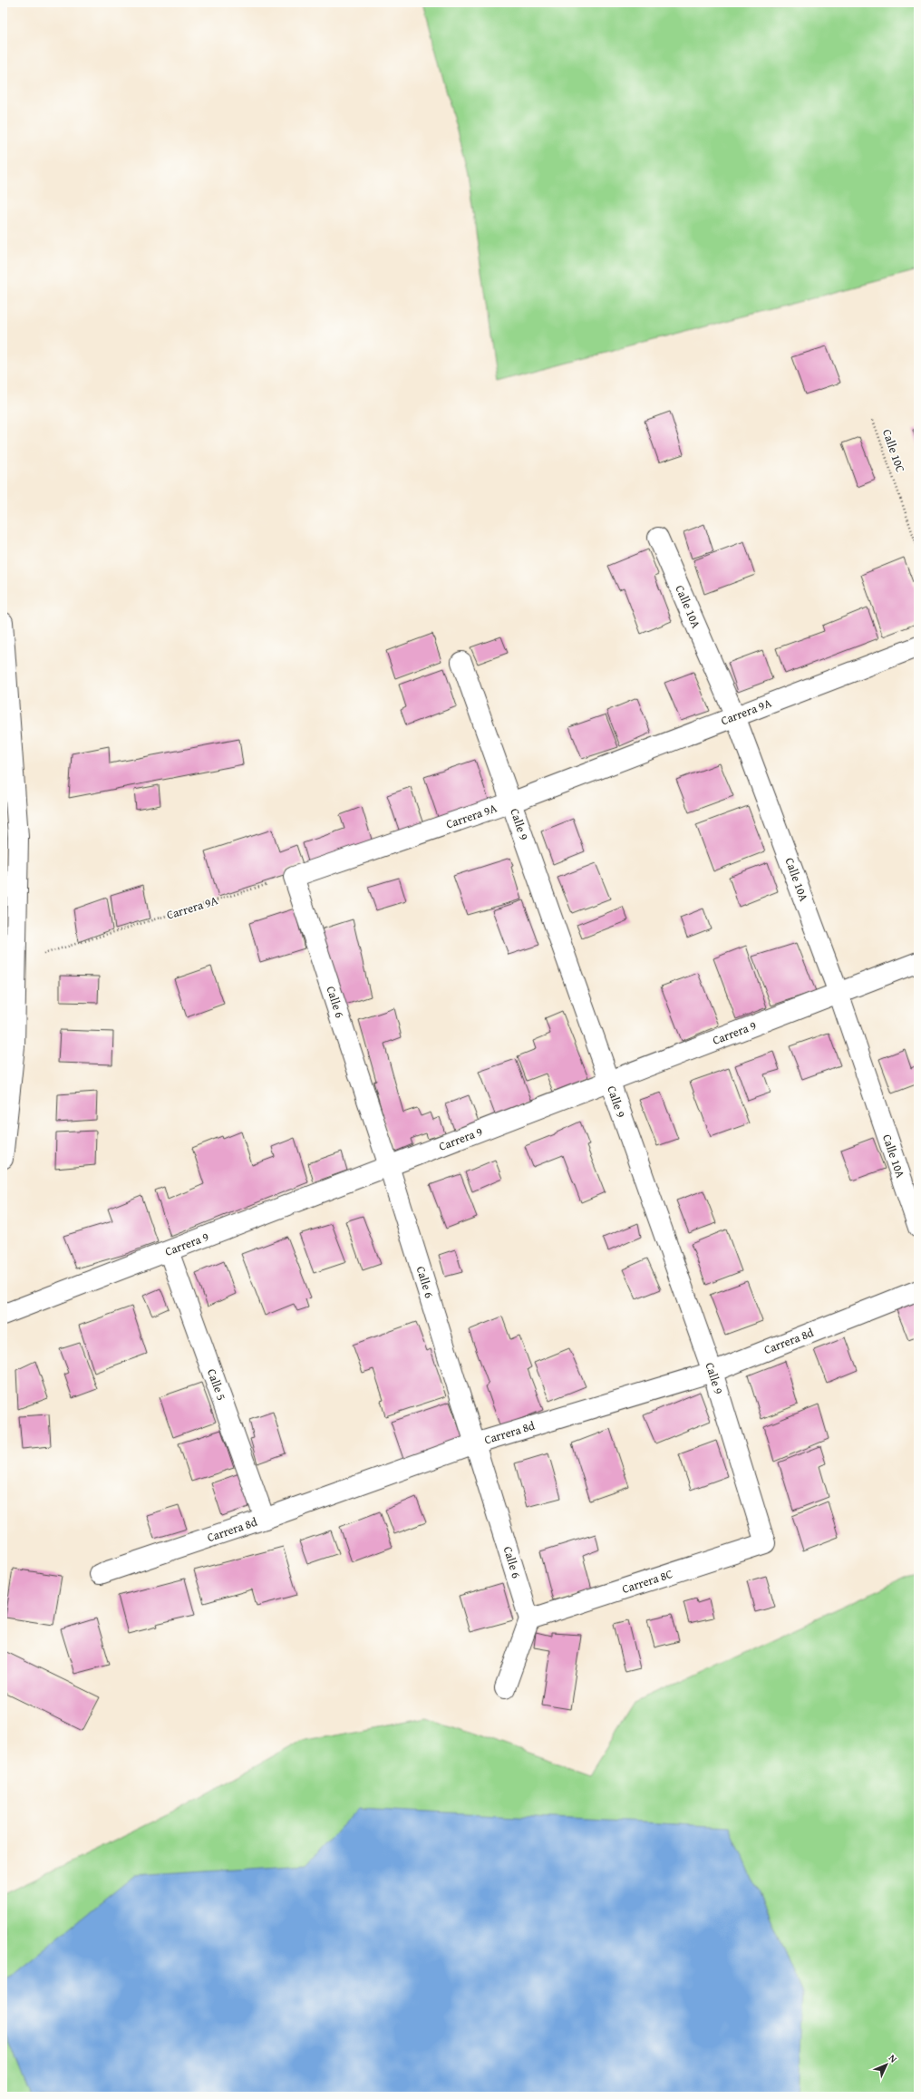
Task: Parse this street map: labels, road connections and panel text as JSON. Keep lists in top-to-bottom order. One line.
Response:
{"streets":{"street":["Calle 10A","Carrera 9A","Calle 9","Calle 6","Carrera 9","Carrera 8d","Calle 5","Carrera 8C"],"path":["Calle 10C"]},"crossings":[["Calle 10A","Carrera 9A"],["Calle 10A","Carrera 9"],["Carrera 9A","Calle 9"],["Carrera 9A","Calle 6"],["Calle 9","Carrera 9"],["Calle 9","Carrera 8d"],["Calle 9","Carrera 8C"],["Calle 6","Carrera 9"],["Calle 6","Carrera 8d"],["Calle 6","Carrera 8C"],["Carrera 9","Calle 5"],["Carrera 8d","Calle 5"]],"north":"top right"}
